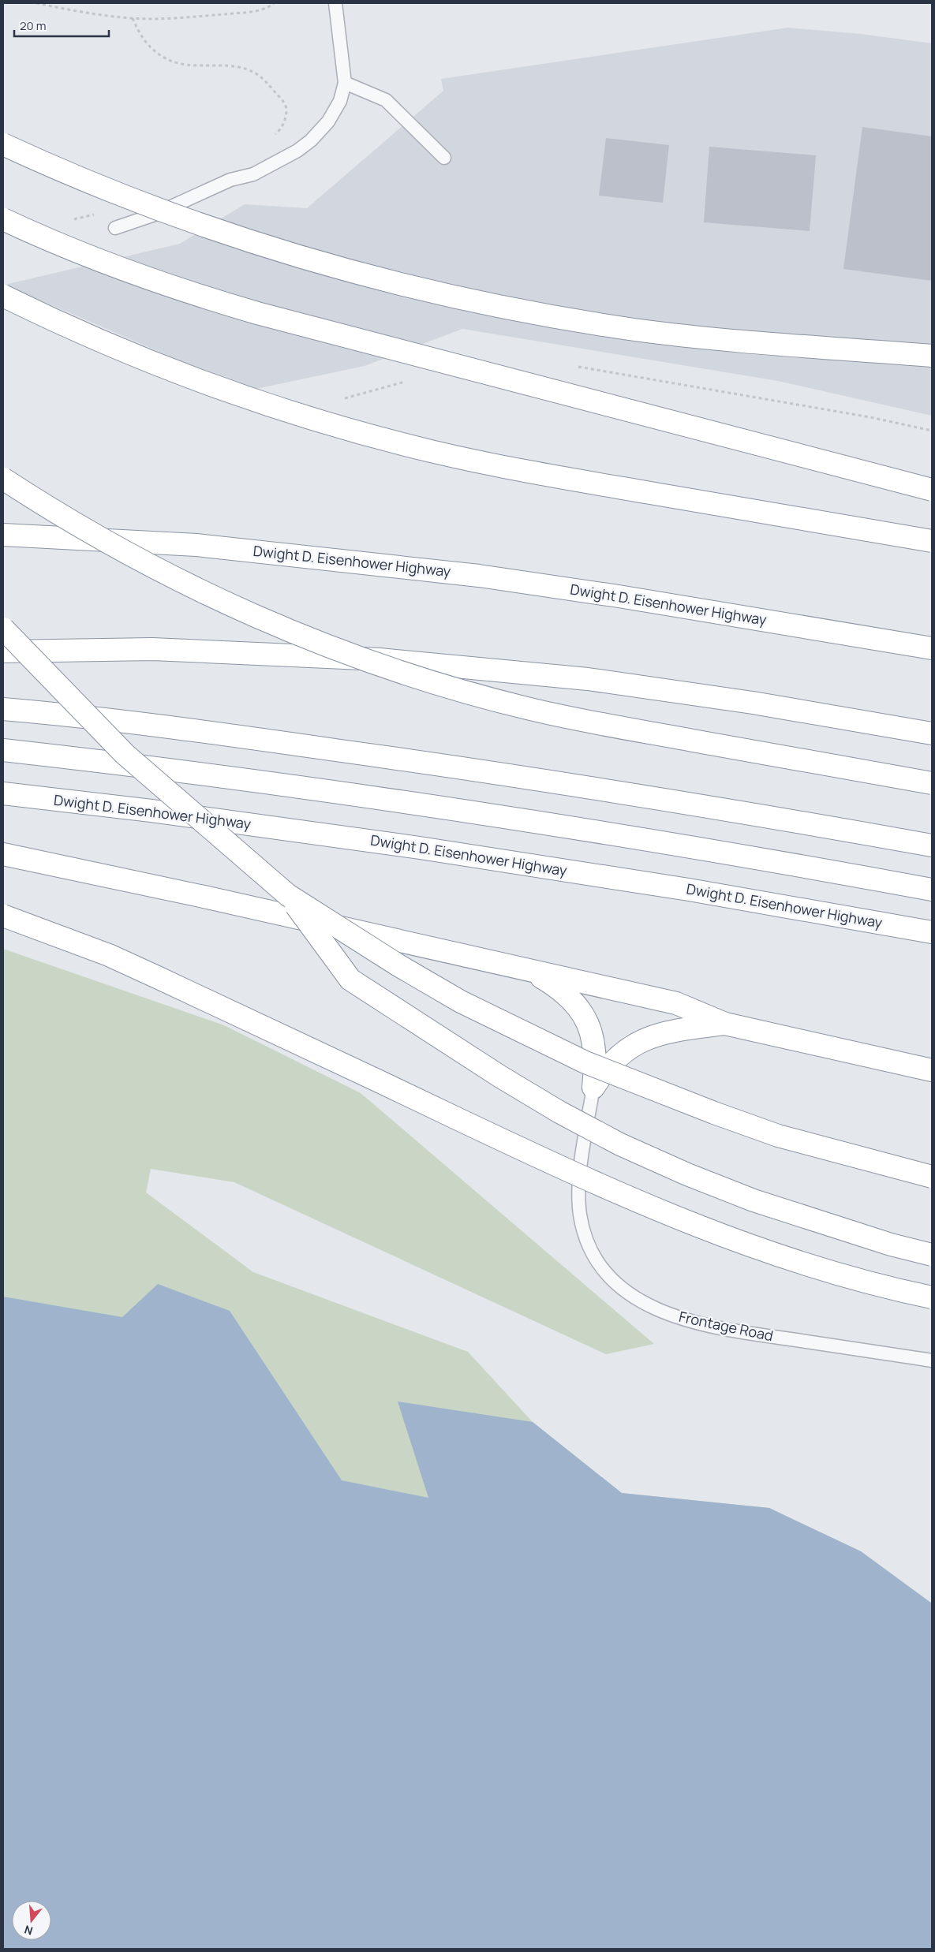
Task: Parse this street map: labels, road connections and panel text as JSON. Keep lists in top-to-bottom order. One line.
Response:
{"streets":{"highway":["Dwight D. Eisenhower Highway"],"lane":["Frontage Road"]},"scale_bar":"20 m","north":"bottom"}
